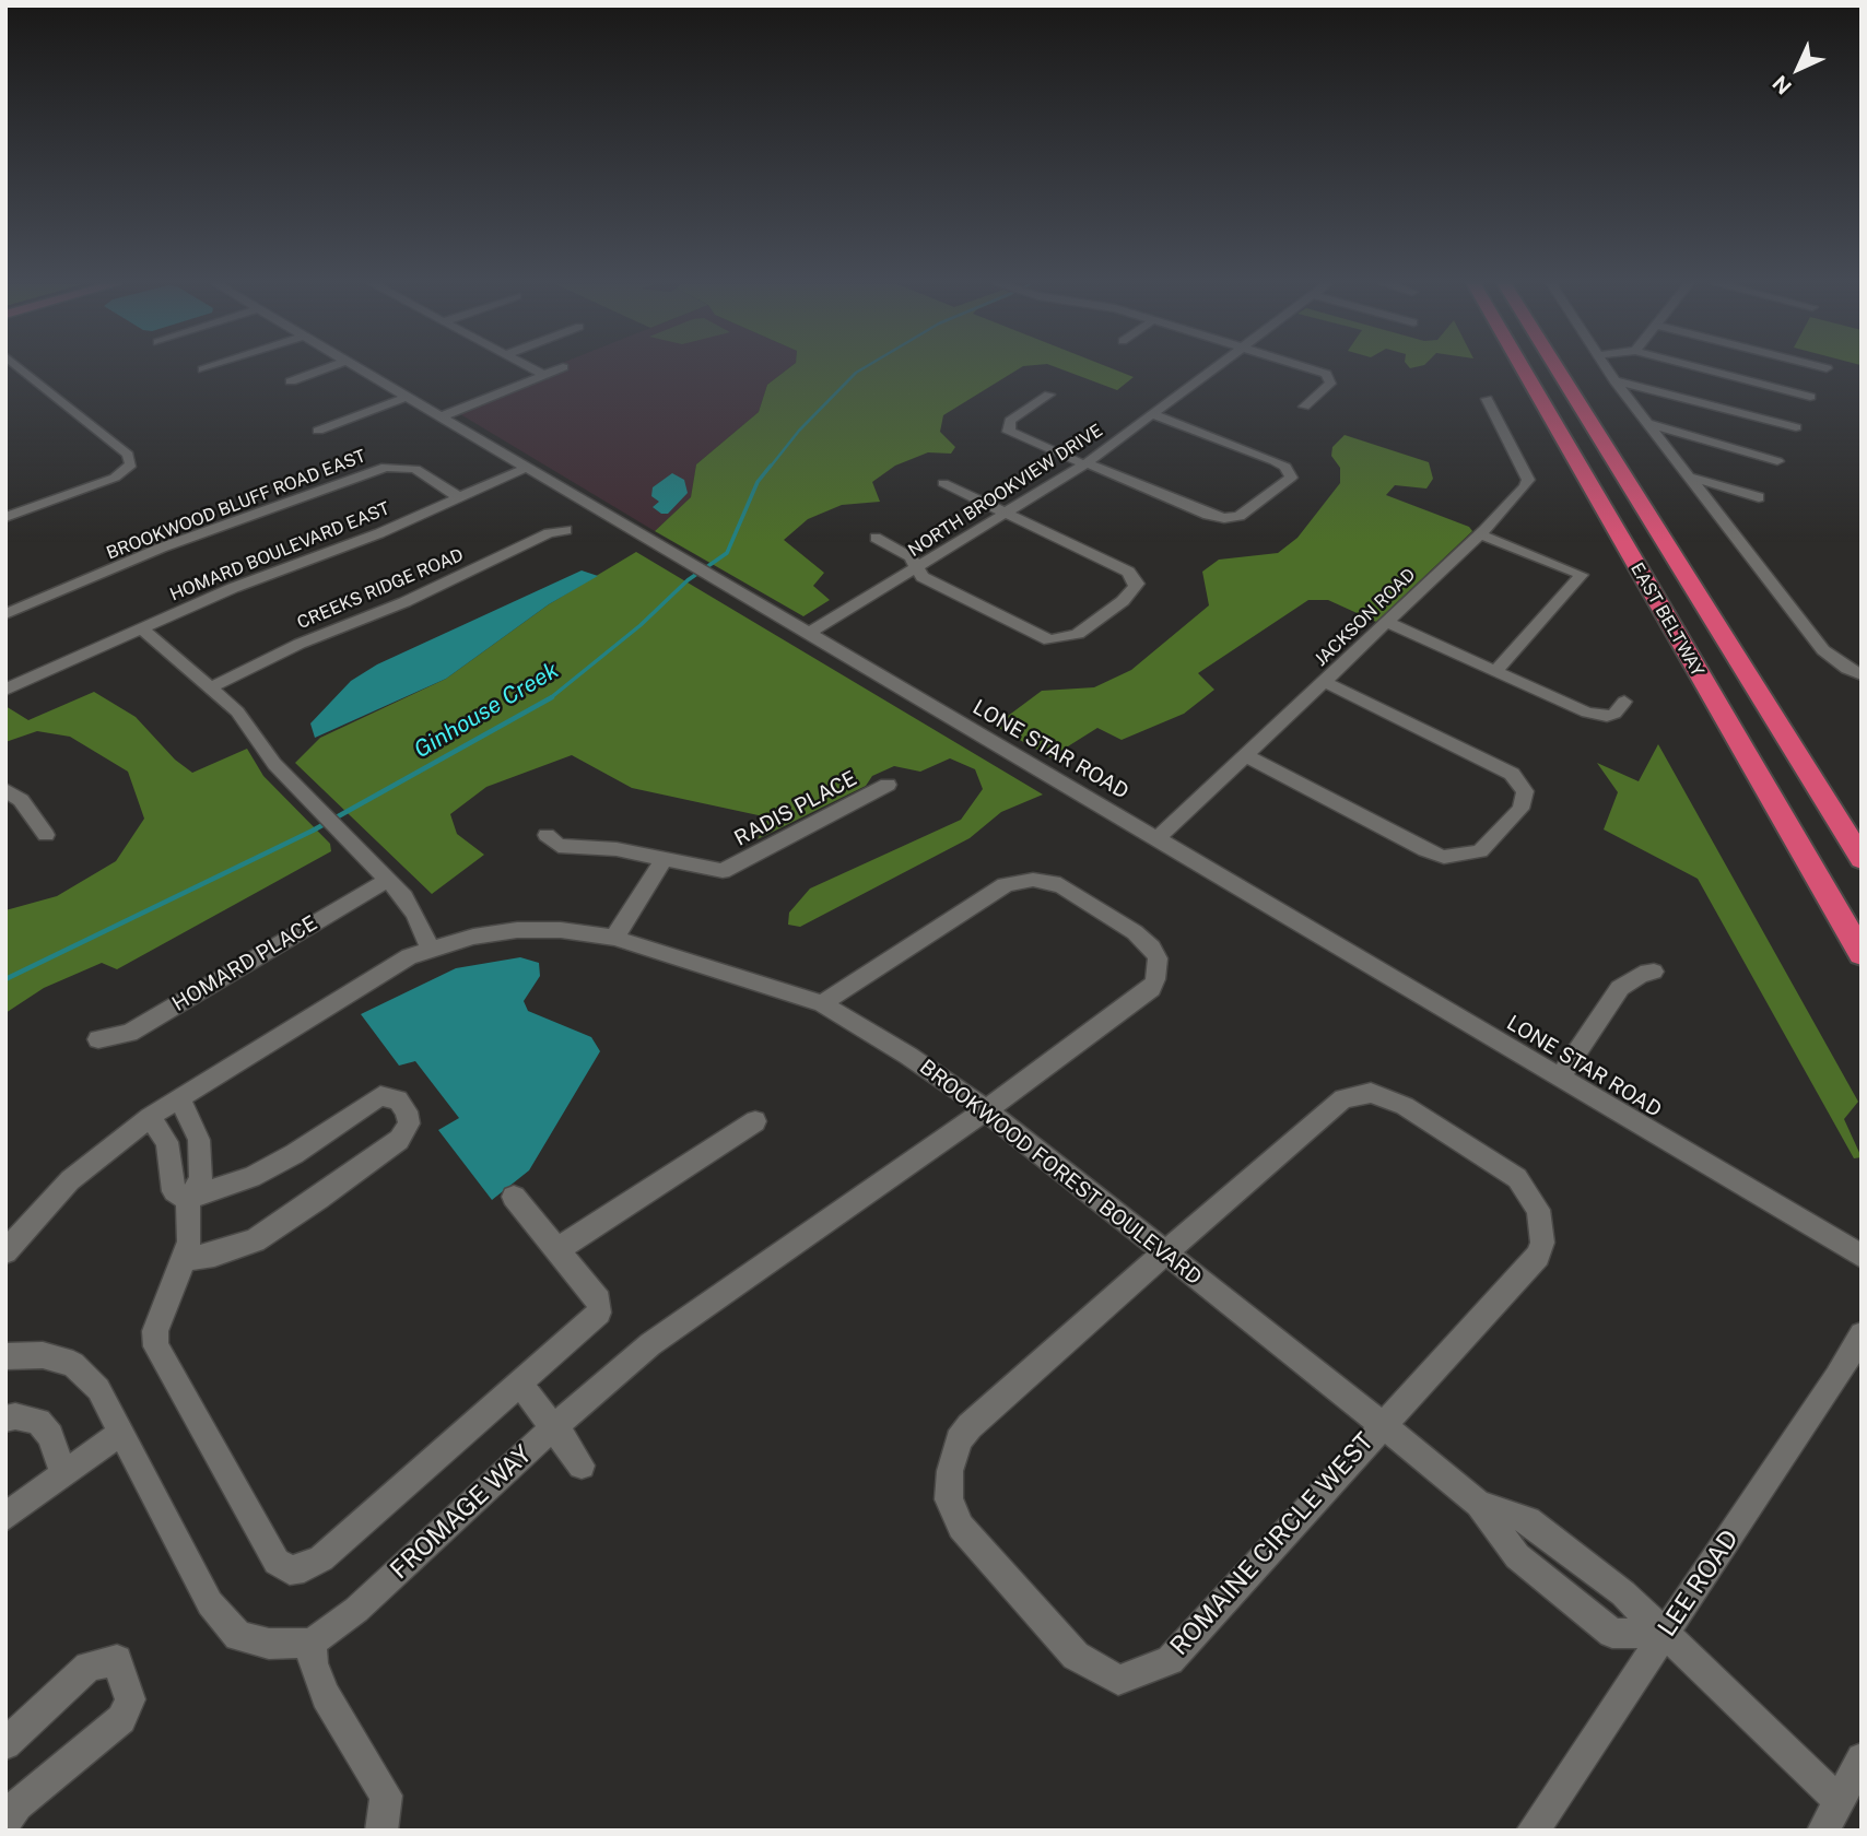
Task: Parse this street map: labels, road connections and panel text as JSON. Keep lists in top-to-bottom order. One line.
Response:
{"streets":{"highway":["EAST BELTWAY"],"street":["NORTH BROOKVIEW DRIVE","BROOKWOOD BLUFF ROAD EAST","HOMARD BOULEVARD EAST","CREEKS RIDGE ROAD","JACKSON ROAD","LONE STAR ROAD","RADIS PLACE","HOMARD PLACE","BROOKWOOD FOREST BOULEVARD","FROMAGE WAY","ROMAINE CIRCLE WEST","LEE ROAD"]},"crossings":[["NORTH BROOKVIEW DRIVE","LONE STAR ROAD"],["BROOKWOOD BLUFF ROAD EAST","HOMARD BOULEVARD EAST"],["HOMARD BOULEVARD EAST","LONE STAR ROAD"],["JACKSON ROAD","LONE STAR ROAD"],["BROOKWOOD FOREST BOULEVARD","FROMAGE WAY"],["BROOKWOOD FOREST BOULEVARD","ROMAINE CIRCLE WEST"],["BROOKWOOD FOREST BOULEVARD","LEE ROAD"]],"water":["Ginhouse Creek"],"north":"bottom left"}
